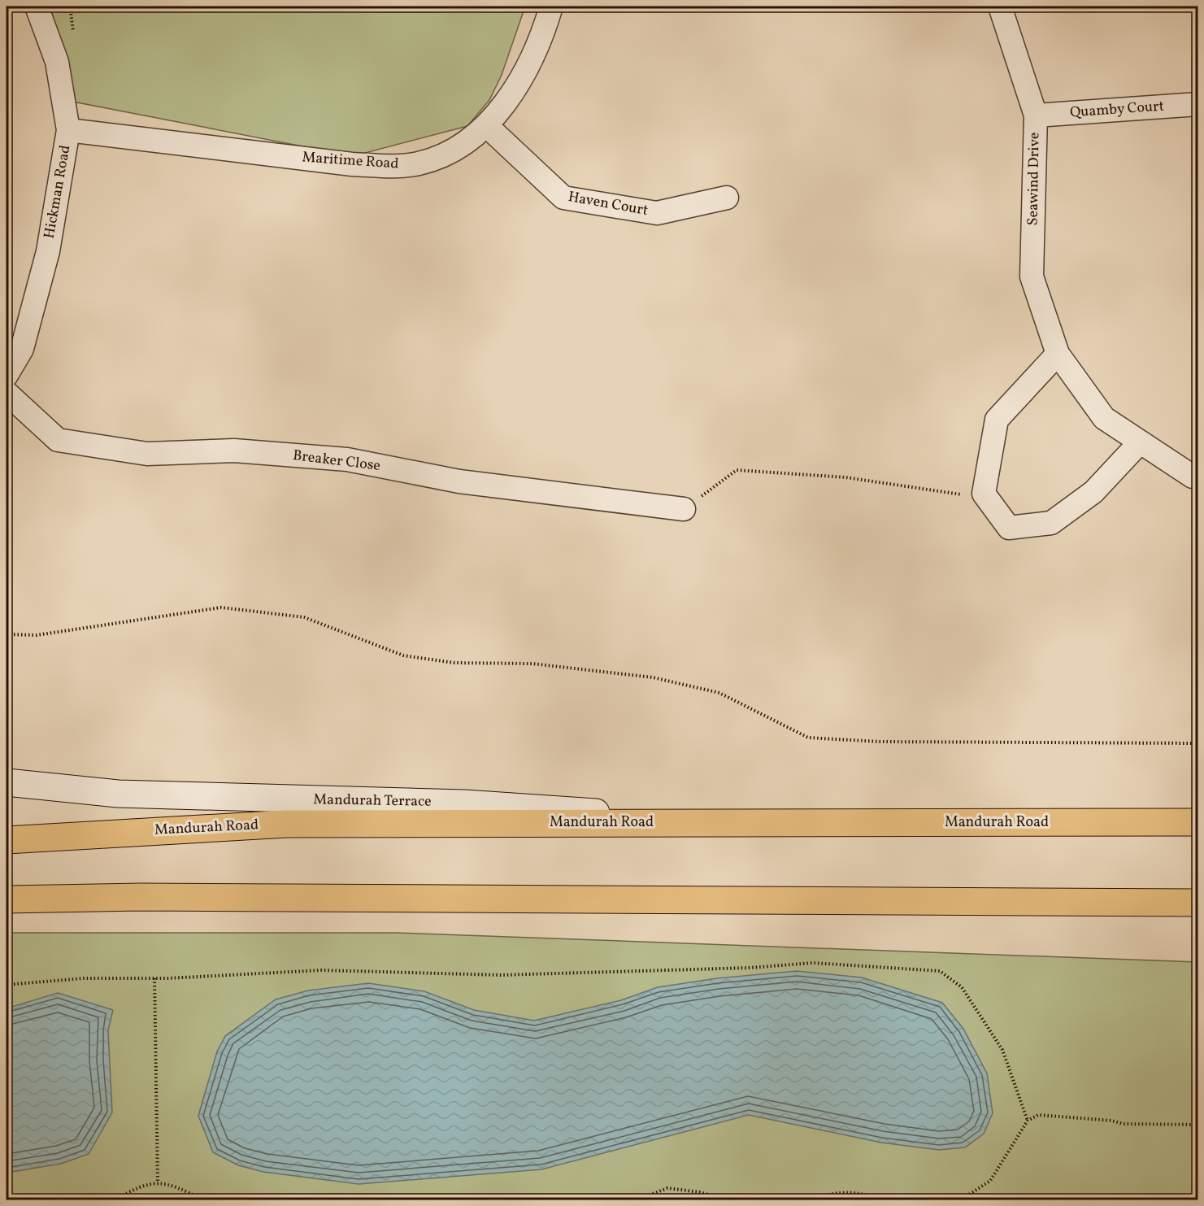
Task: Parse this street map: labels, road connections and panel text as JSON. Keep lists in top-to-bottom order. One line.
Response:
{"streets":{"highway":["Mandurah Road"],"main road":["Mandurah Terrace"],"street":["Quamby Court","Maritime Road","Seawind Drive","Hickman Road","Haven Court","Breaker Close"]},"crossings":[["Quamby Court","Seawind Drive"],["Maritime Road","Hickman Road"],["Maritime Road","Haven Court"],["Mandurah Terrace","Mandurah Road"]]}
